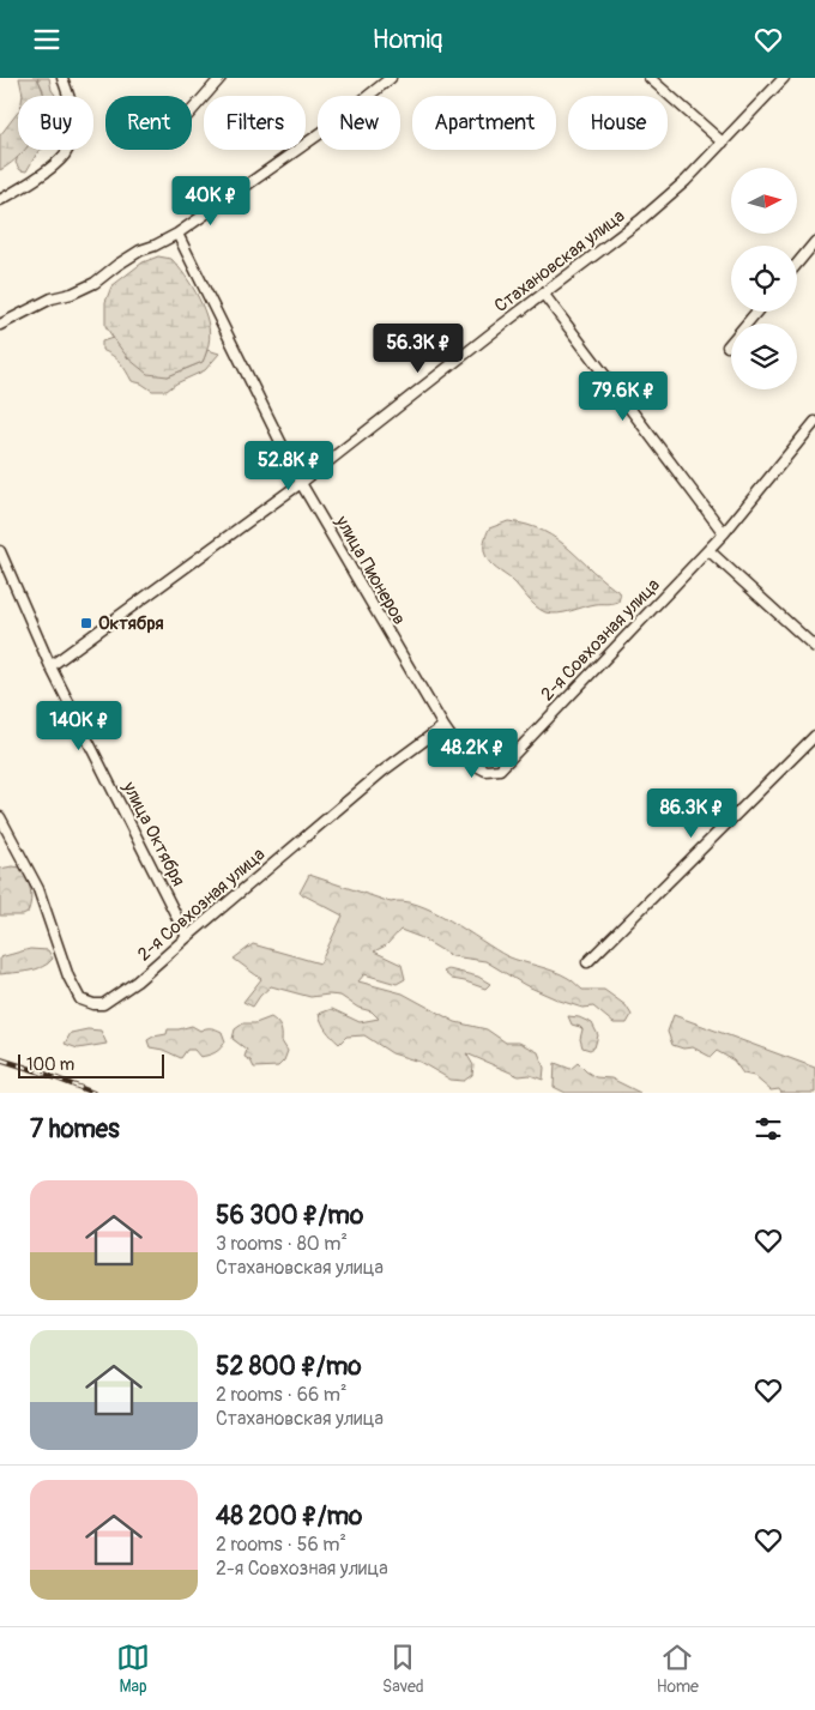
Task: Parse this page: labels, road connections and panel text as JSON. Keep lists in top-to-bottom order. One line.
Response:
{"streets":{"street":["Стахановская улица","улица Пионеров","2-я Совхозная улица","улица Октября"]},"crossings":[["Стахановская улица","улица Пионеров"],["Стахановская улица","улица Октября"],["улица Пионеров","2-я Совхозная улица"],["2-я Совхозная улица","улица Октября"]],"places":{"transit":["Октября"]},"scale_bar":"100 m","north":"right","page":{"header":"Homiq","chip":["Buy","Rent","Filters","New","Apartment","House"],"price":["40K ₽","56.3K ₽","79.6K ₽","52.8K ₽","140K ₽","48.2K ₽","86.3K ₽"],"scale":"100 m","heading":"7 homes","list":[{"name":"56 300 ₽/mo","note":"3 rooms · 80 m² · Стахановская улица"},{"name":"52 800 ₽/mo","note":"2 rooms · 66 m² · Стахановская улица"},{"name":"48 200 ₽/mo","note":"2 rooms · 56 m² · 2-я Совхозная улица"}],"tabs":["Map","Saved","Home"]}}
